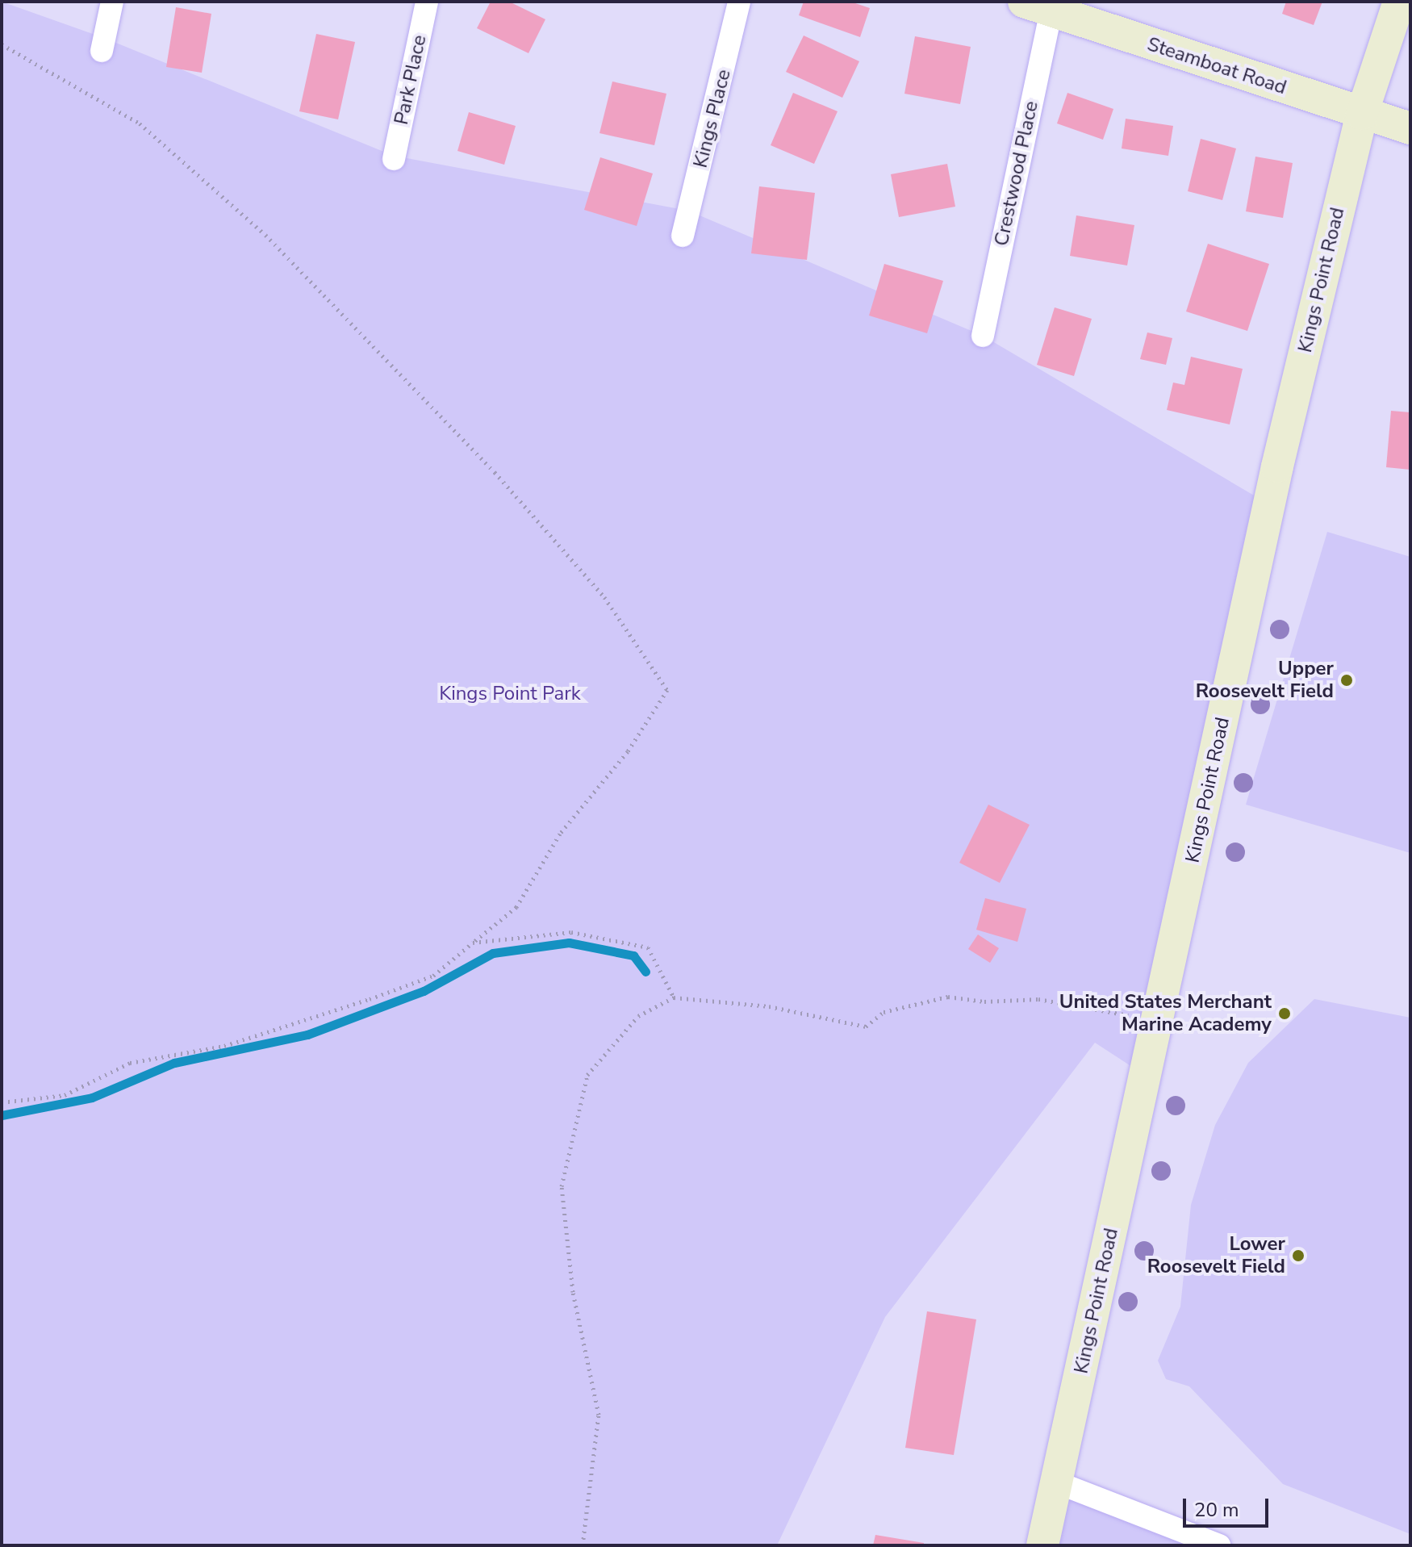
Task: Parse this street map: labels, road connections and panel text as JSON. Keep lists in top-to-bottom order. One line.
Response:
{"streets":{"main road":["Steamboat Road","Kings Point Road"],"street":["Park Place","Kings Place","Crestwood Place"]},"crossings":[["Steamboat Road","Crestwood Place"],["Steamboat Road","Kings Point Road"]],"parks":["Kings Point Park"],"places":["Upper Roosevelt Field","United States Merchant Marine Academy","Lower Roosevelt Field"],"scale_bar":"20 m"}
